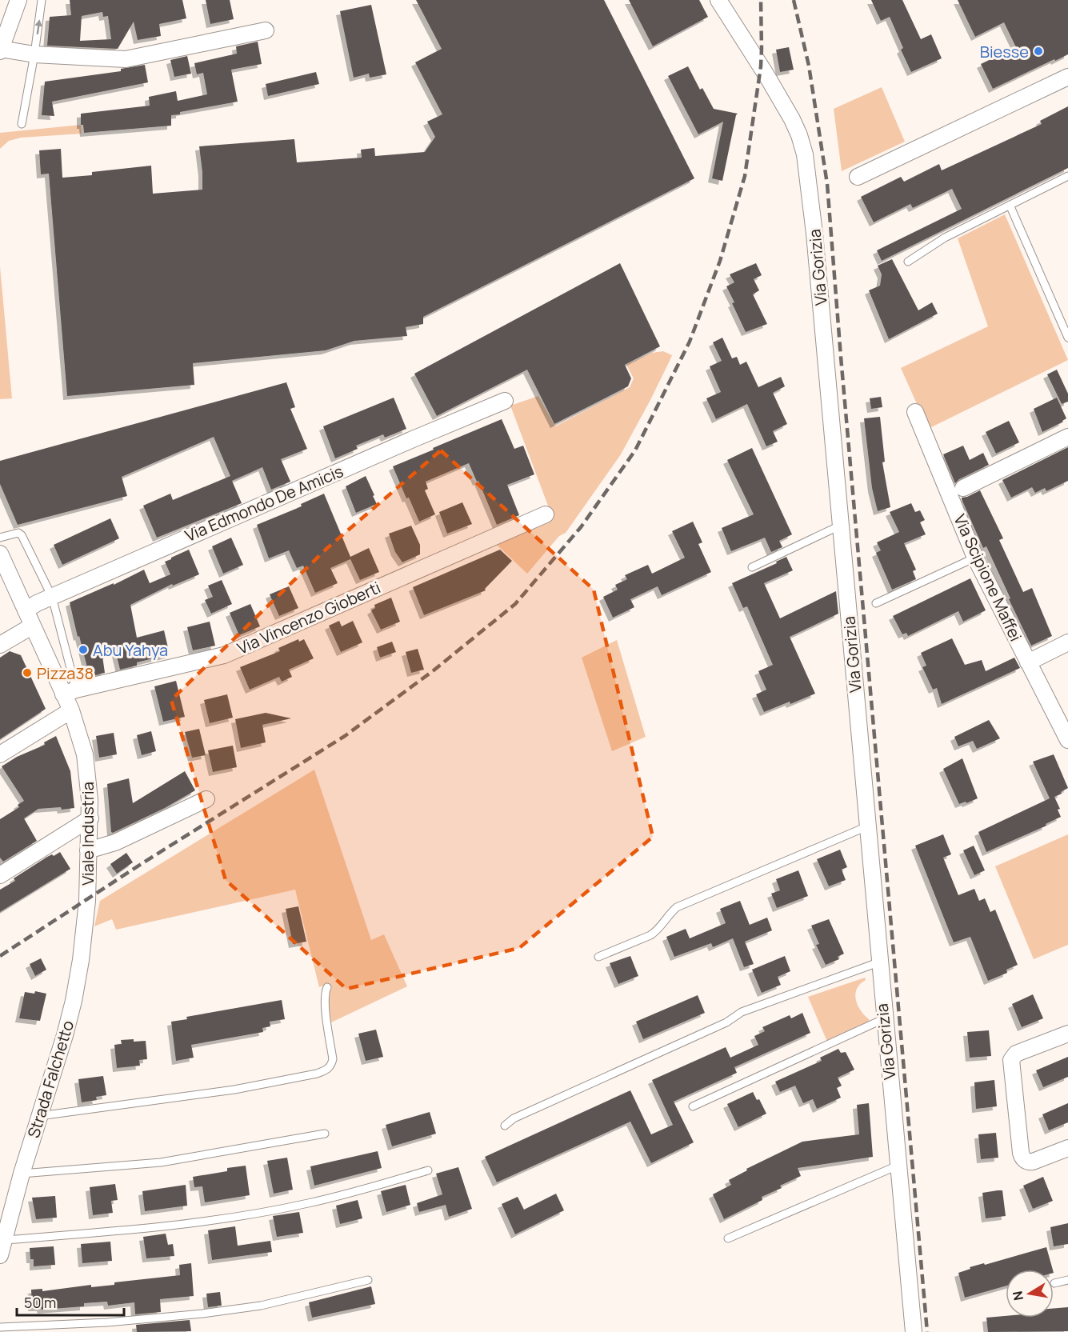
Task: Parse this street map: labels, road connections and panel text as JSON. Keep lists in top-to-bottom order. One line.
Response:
{"streets":{"street":["Via Gorizia","Via Edmondo De Amicis","Via Scipione Maffei","Via Vincenzo Gioberti","Viale Industria","Strada Falchetto"]},"crossings":[["Via Edmondo De Amicis","Viale Industria"],["Via Vincenzo Gioberti","Viale Industria"],["Viale Industria","Strada Falchetto"]],"places":["Biesse","Abu Yahya","Pizza38"],"scale_bar":"50 m","north":"left"}
